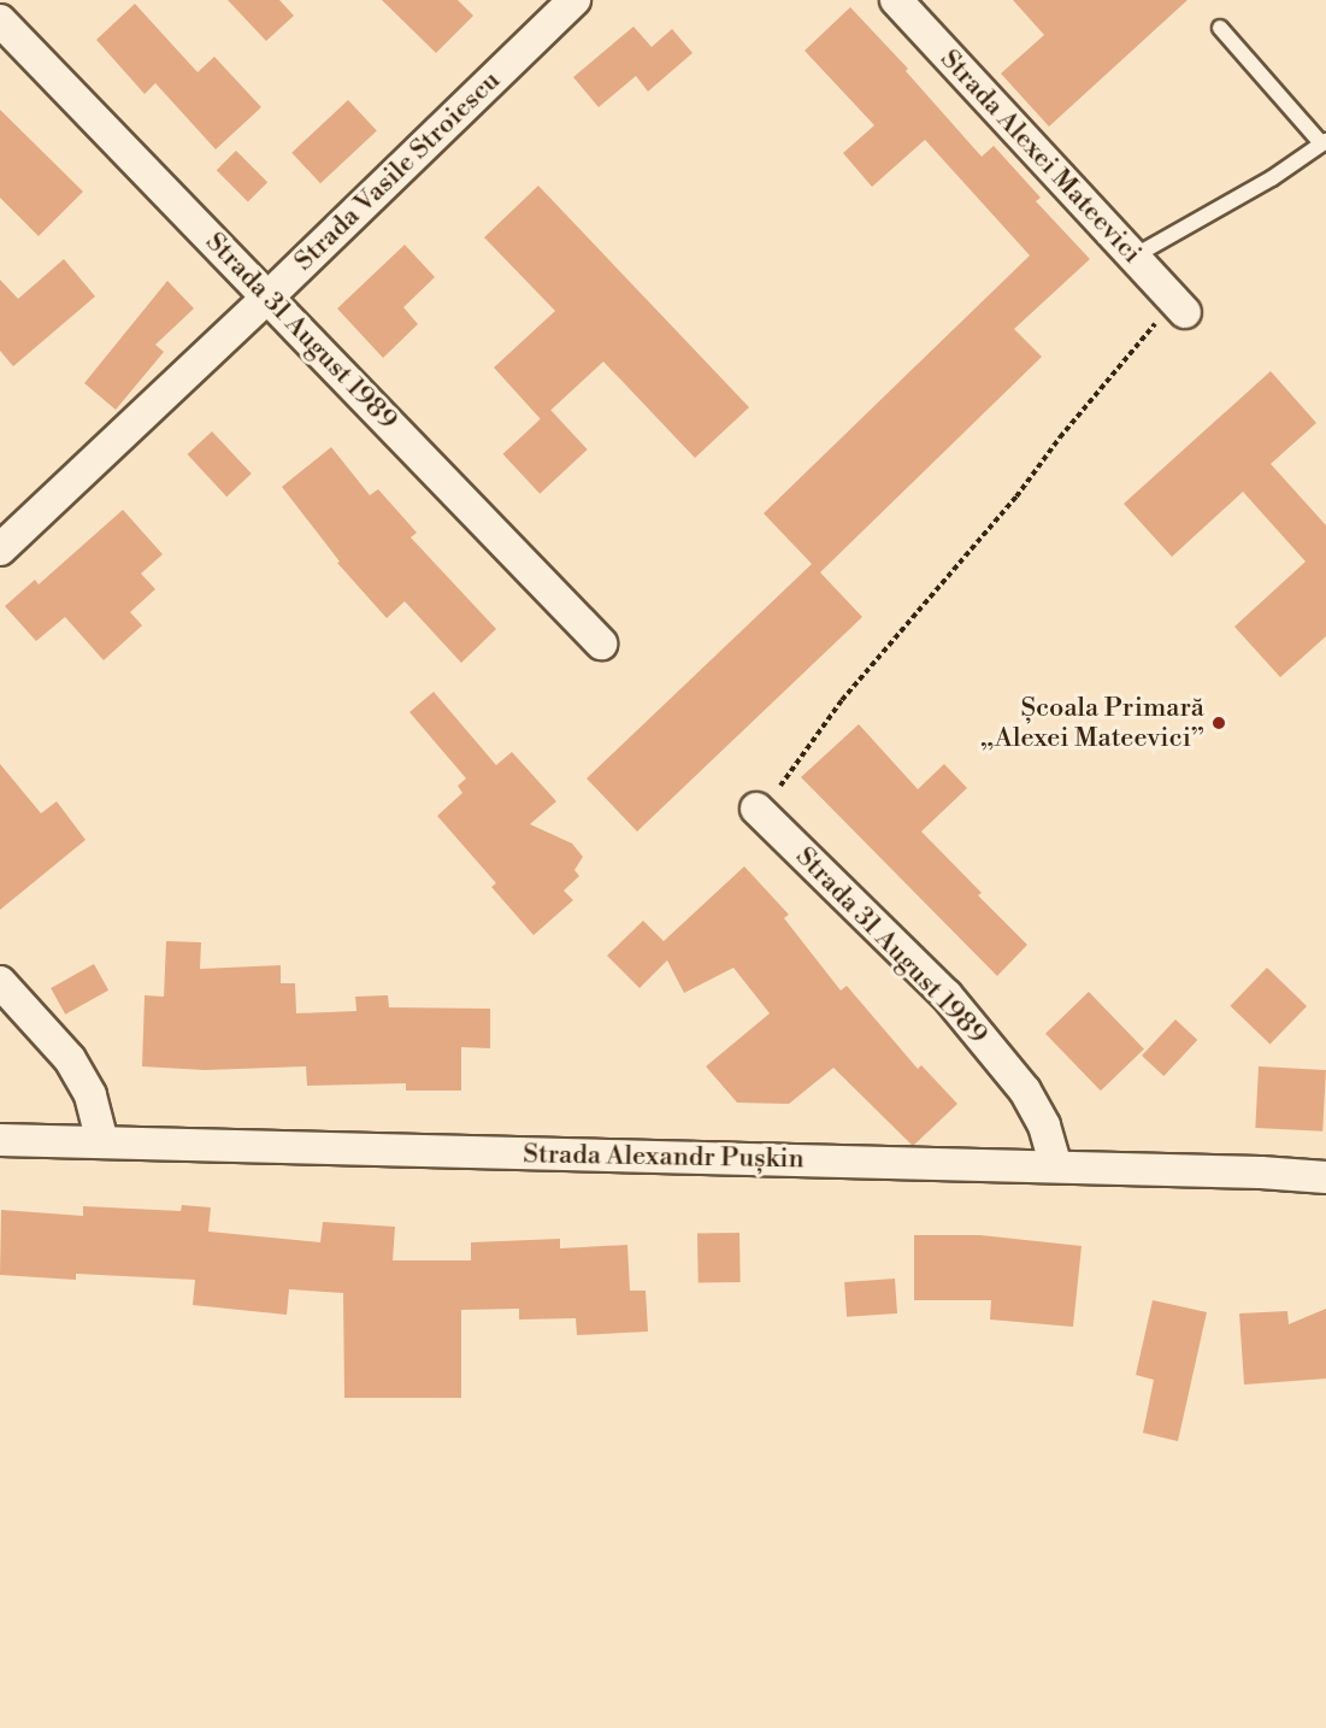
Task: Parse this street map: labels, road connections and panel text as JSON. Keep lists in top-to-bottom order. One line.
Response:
{"streets":{"street":["Strada Alexei Mateevici","Strada Vasile Stroiescu","Strada 31 August 1989","Strada Alexandr Pușkin"]},"crossings":[["Strada Vasile Stroiescu","Strada 31 August 1989"],["Strada 31 August 1989","Strada Alexandr Pușkin"]],"places":["Școala Primară „Alexei Mateevici”"]}
